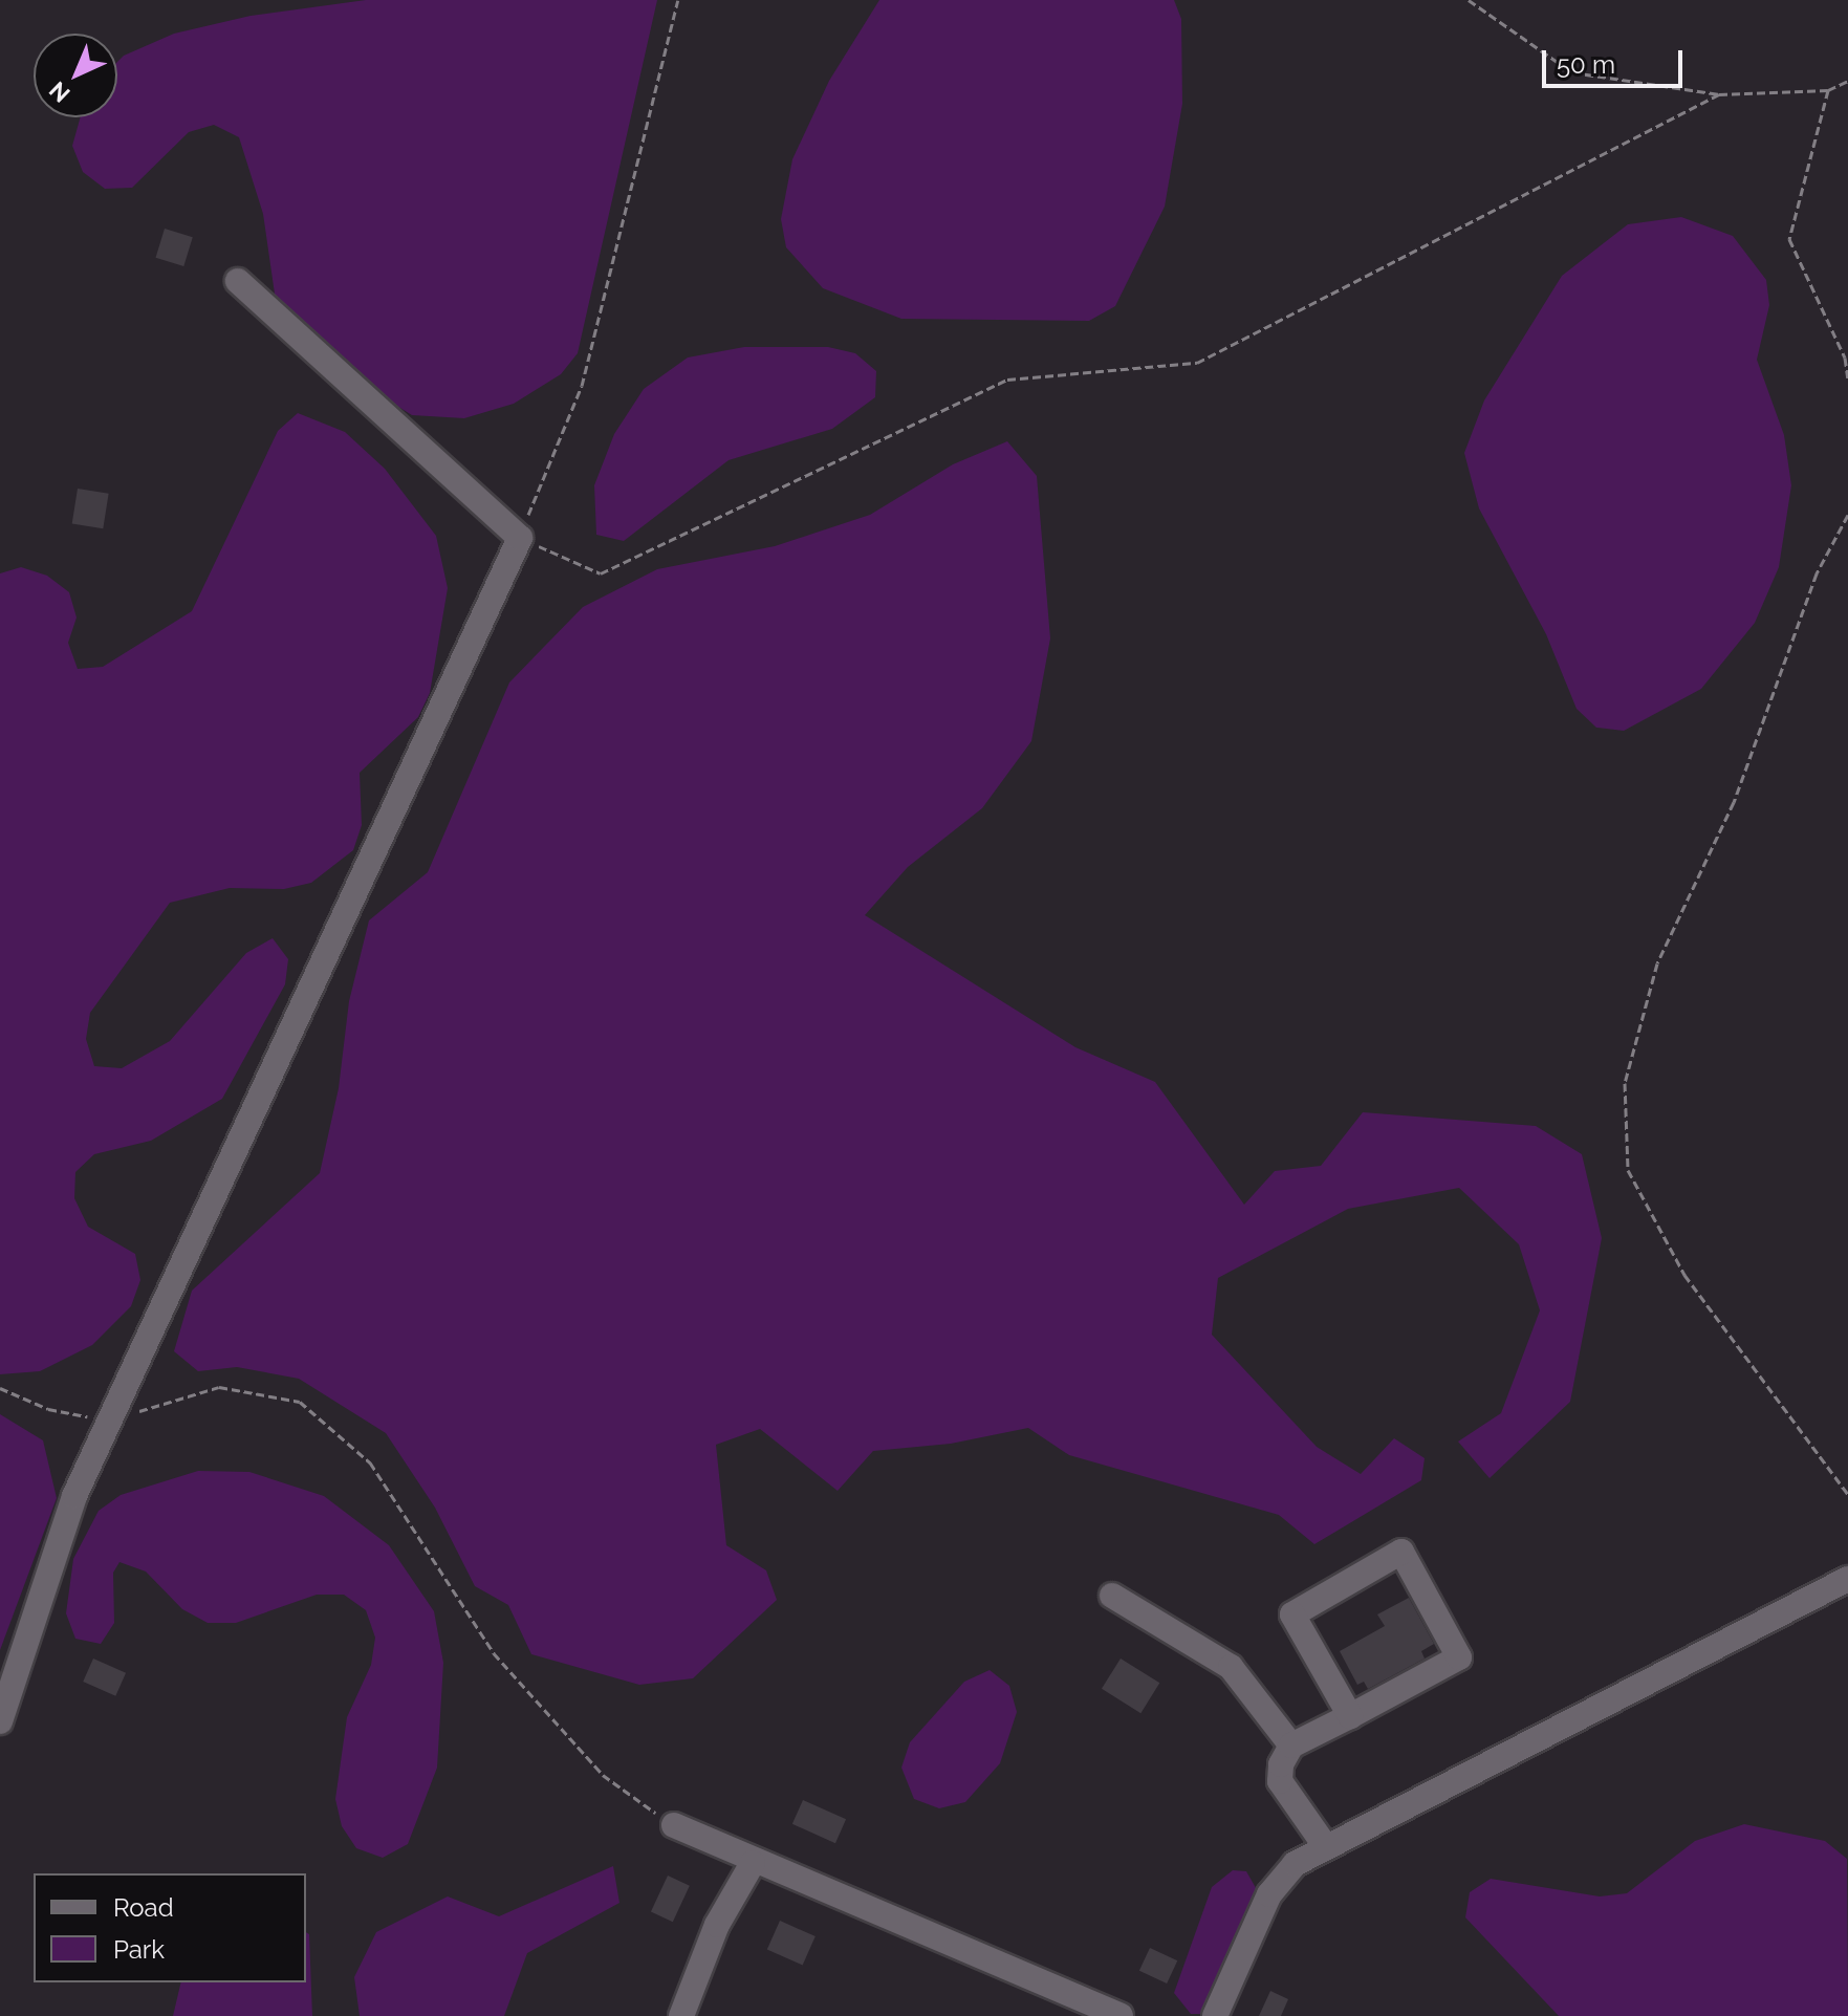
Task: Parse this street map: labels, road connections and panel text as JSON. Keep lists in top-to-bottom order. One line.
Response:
{"legend":["Road","Park"],"scale_bar":"50 m","north":"bottom left"}
